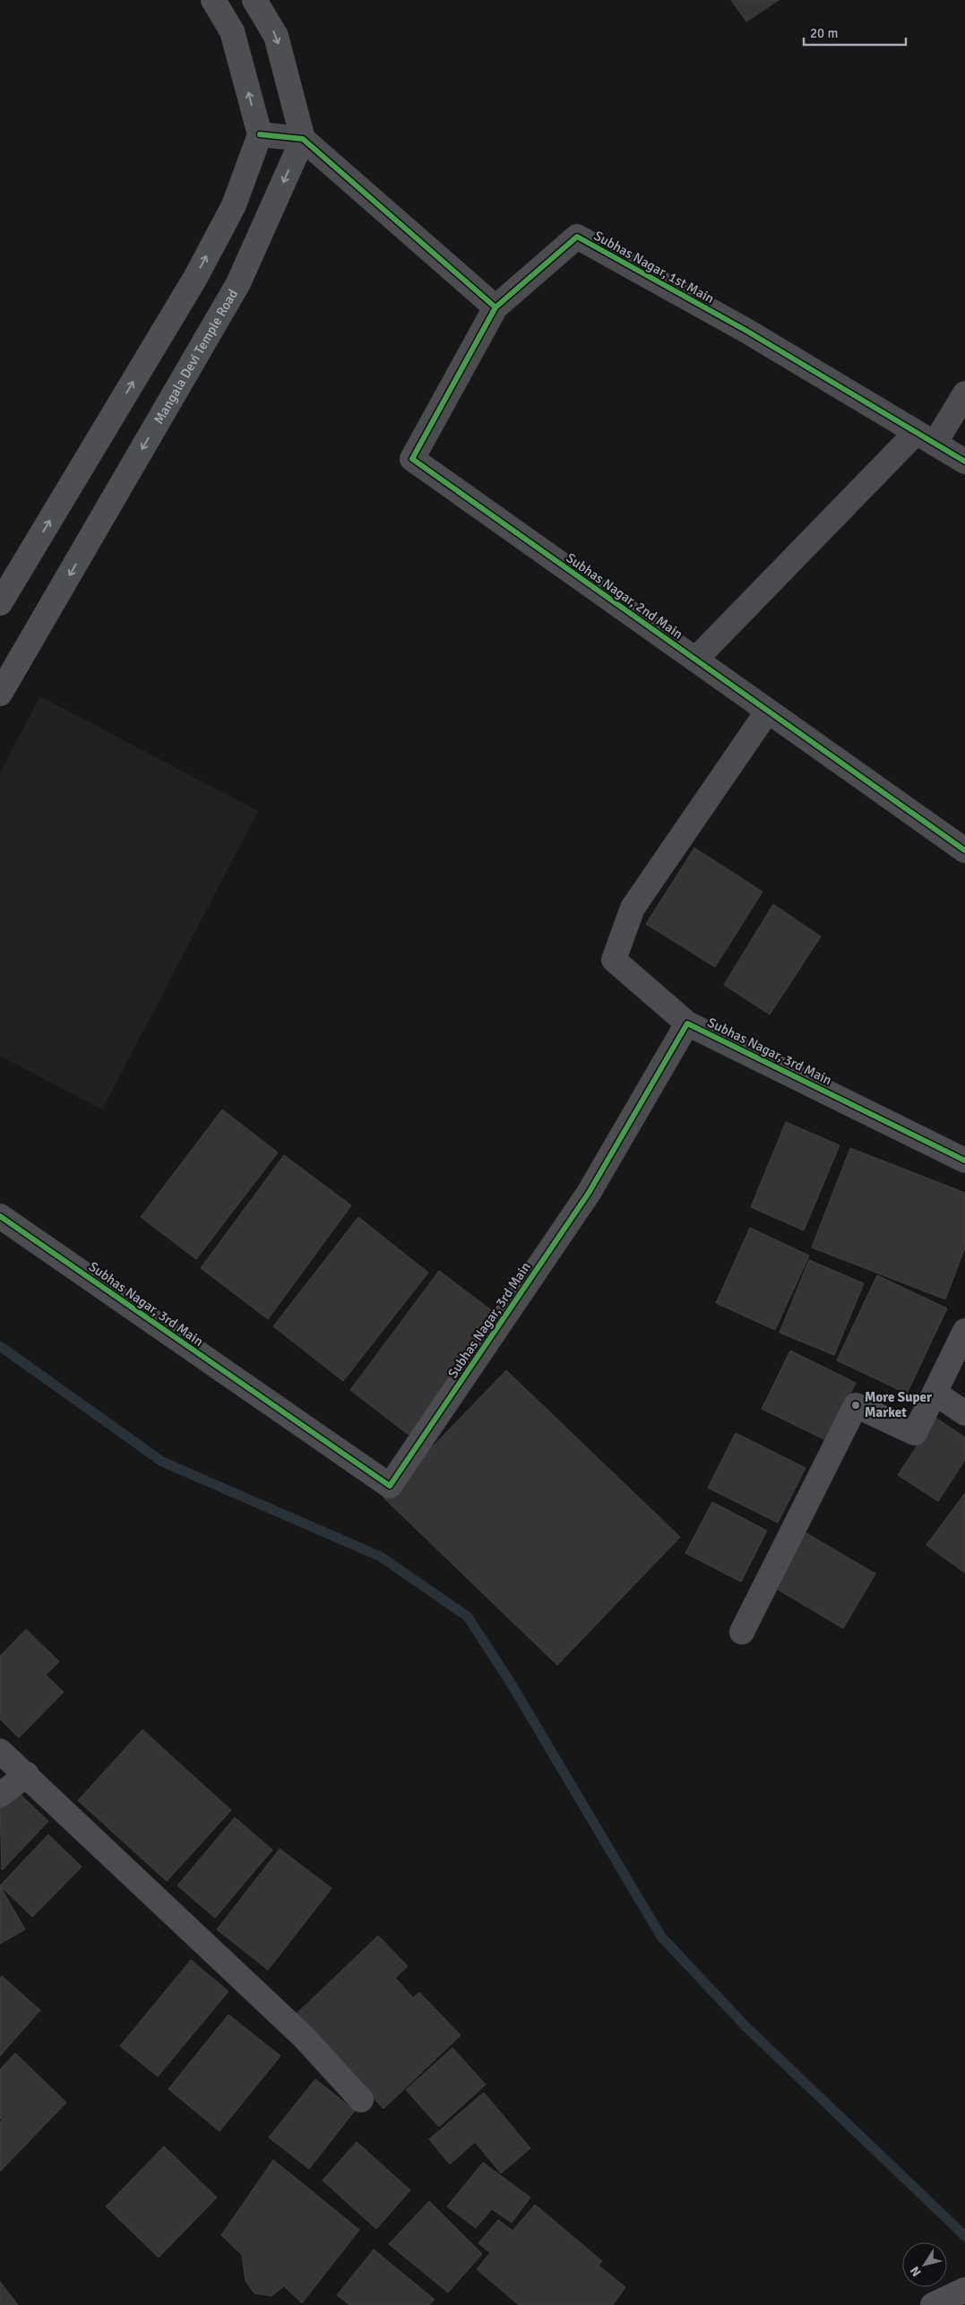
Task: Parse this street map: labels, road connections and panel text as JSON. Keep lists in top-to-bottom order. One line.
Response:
{"streets":{"main road":["Mangala Devi Temple Road"],"street":["Subhas Nagar, 1st Main","Subhas Nagar, 2nd Main","Subhas Nagar, 3rd Main"]},"crossings":[["Subhas Nagar, 1st Main","Subhas Nagar, 2nd Main"]],"places":["More Super Market"],"scale_bar":"20 m","north":"bottom left"}
